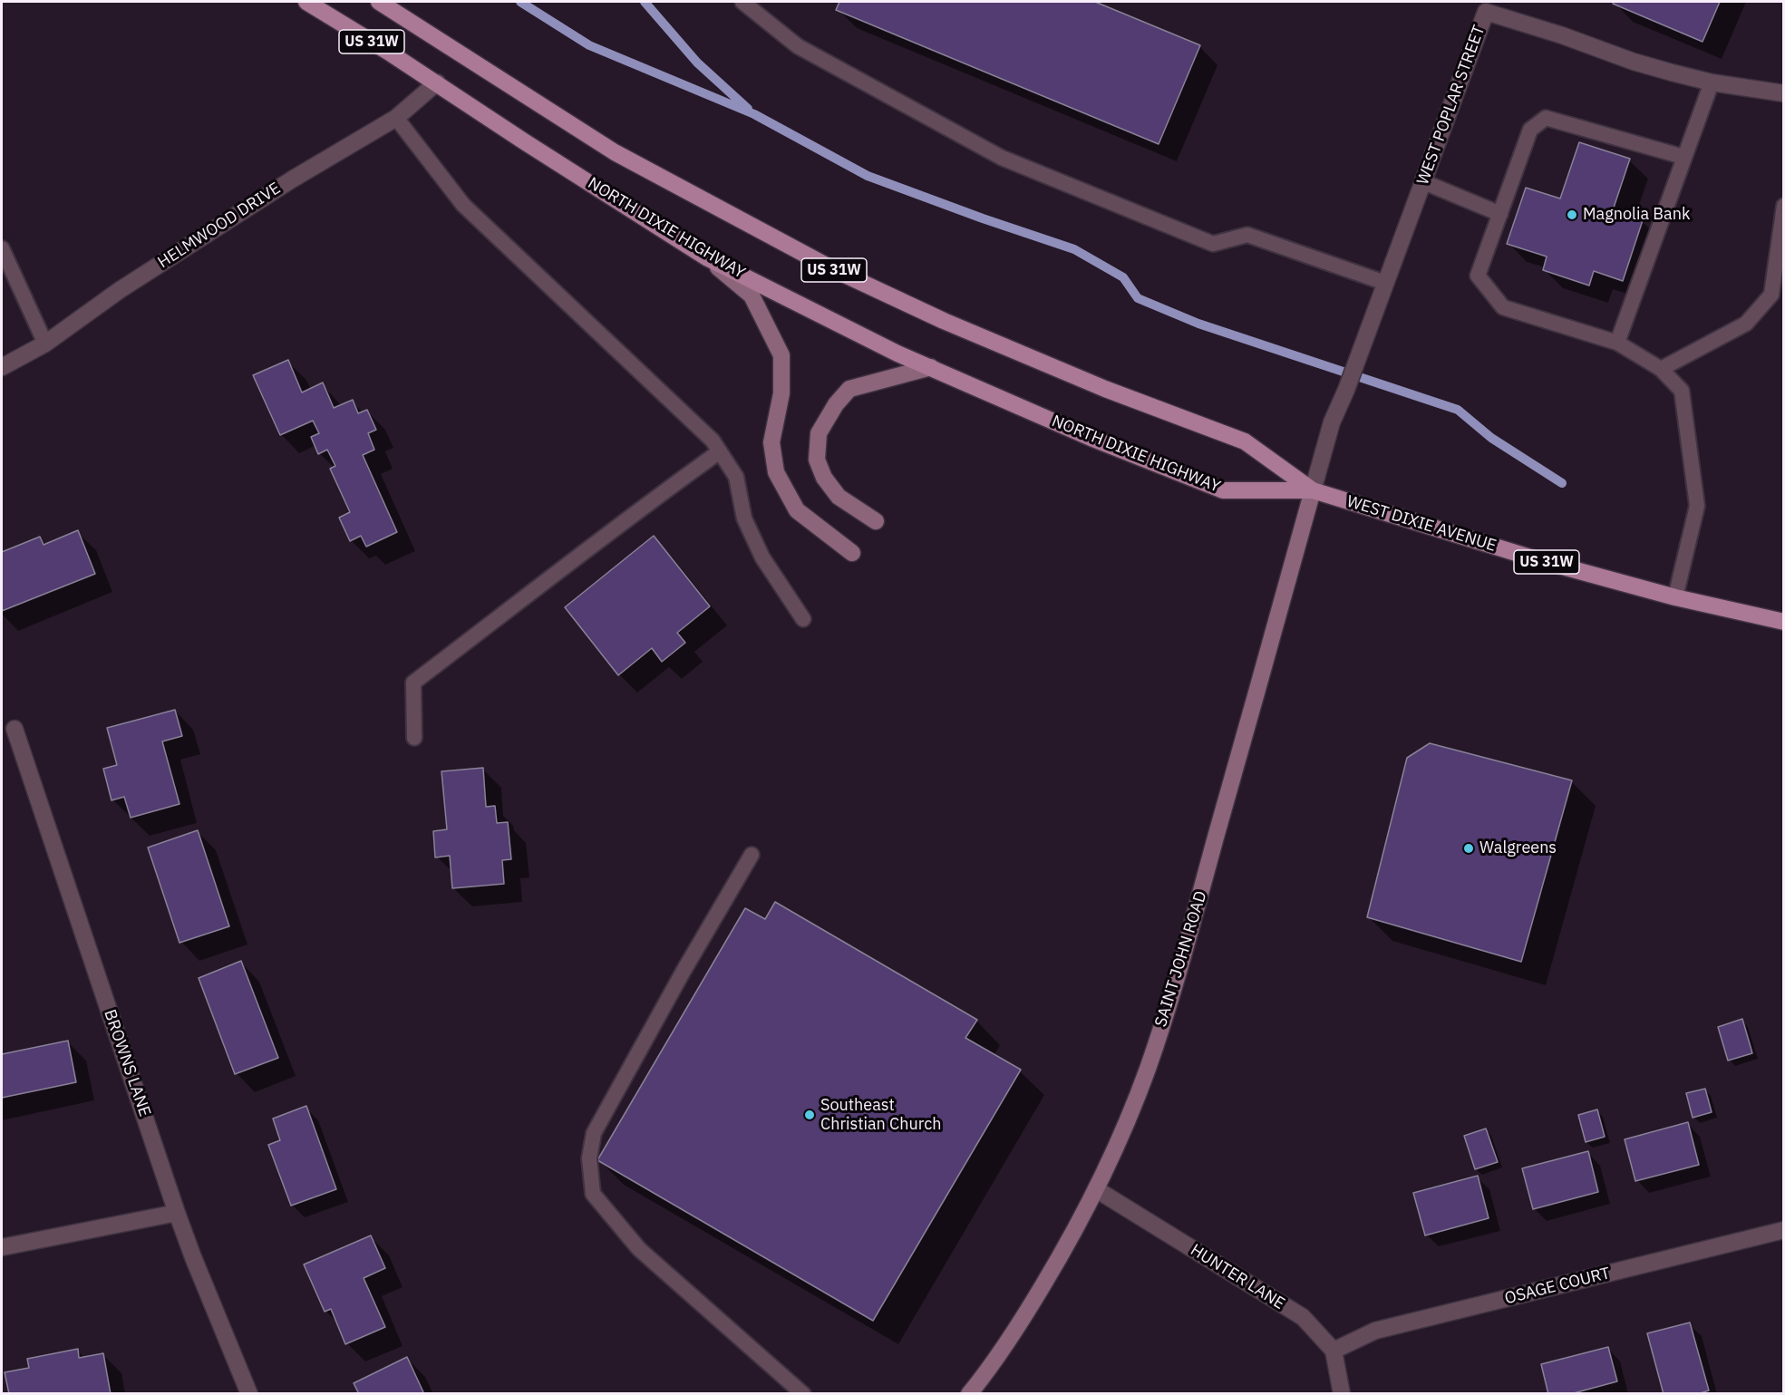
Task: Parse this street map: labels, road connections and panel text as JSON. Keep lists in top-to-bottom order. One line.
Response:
{"streets":{"main road":["US 31W","NORTH DIXIE HIGHWAY","WEST DIXIE AVENUE"],"street":["WEST POPLAR STREET","HELMWOOD DRIVE","SAINT JOHN ROAD","BROWNS LANE","HUNTER LANE","OSAGE COURT"]},"crossings":[["US 31W","WEST POPLAR STREET"],["US 31W","NORTH DIXIE HIGHWAY"],["US 31W","WEST DIXIE AVENUE"],["US 31W","SAINT JOHN ROAD"],["WEST POPLAR STREET","NORTH DIXIE HIGHWAY"],["WEST POPLAR STREET","WEST DIXIE AVENUE"],["WEST POPLAR STREET","SAINT JOHN ROAD"],["HELMWOOD DRIVE","NORTH DIXIE HIGHWAY"],["NORTH DIXIE HIGHWAY","WEST DIXIE AVENUE"],["NORTH DIXIE HIGHWAY","SAINT JOHN ROAD"],["WEST DIXIE AVENUE","SAINT JOHN ROAD"],["SAINT JOHN ROAD","HUNTER LANE"],["HUNTER LANE","OSAGE COURT"]],"places":["Magnolia Bank","Walgreens","Southeast Christian Church"]}
